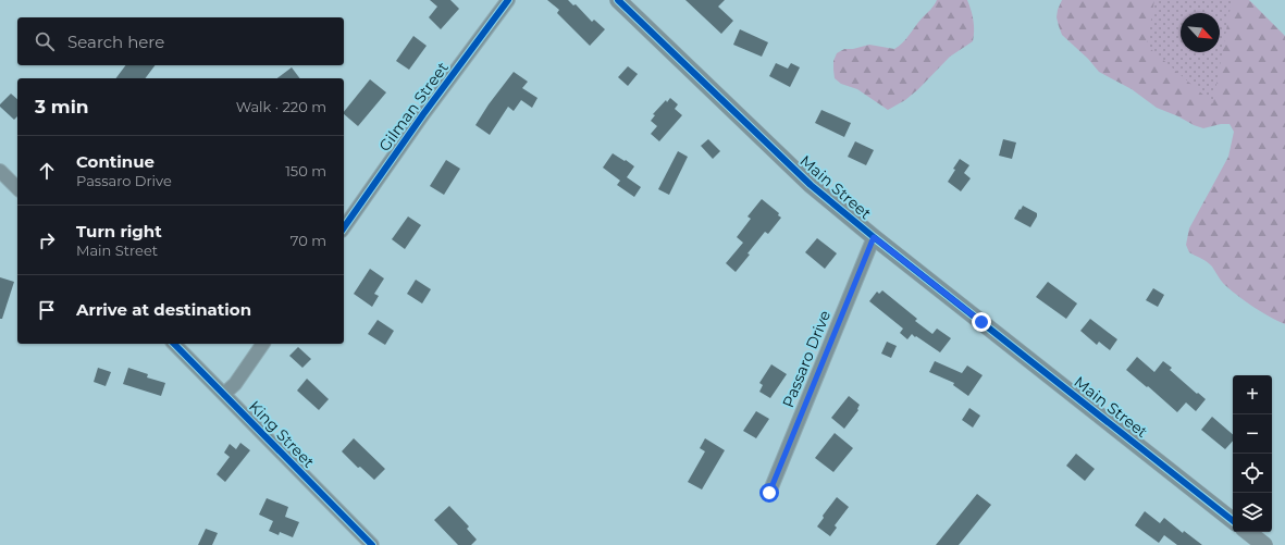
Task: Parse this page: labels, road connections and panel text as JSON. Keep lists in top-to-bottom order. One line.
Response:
{"streets":{"street":["Gilman Street","Main Street","Passaro Drive","King Street"]},"crossings":[["Main Street","Passaro Drive"]],"north":"bottom right","page":{"search":"Search here","heading":["3 min","Walk · 220 m"],"list":[["Continue","Passaro Drive","150 m"],["Turn right","Main Street","70 m"],"Arrive at destination"],"map_buttons":["+","−"]}}
